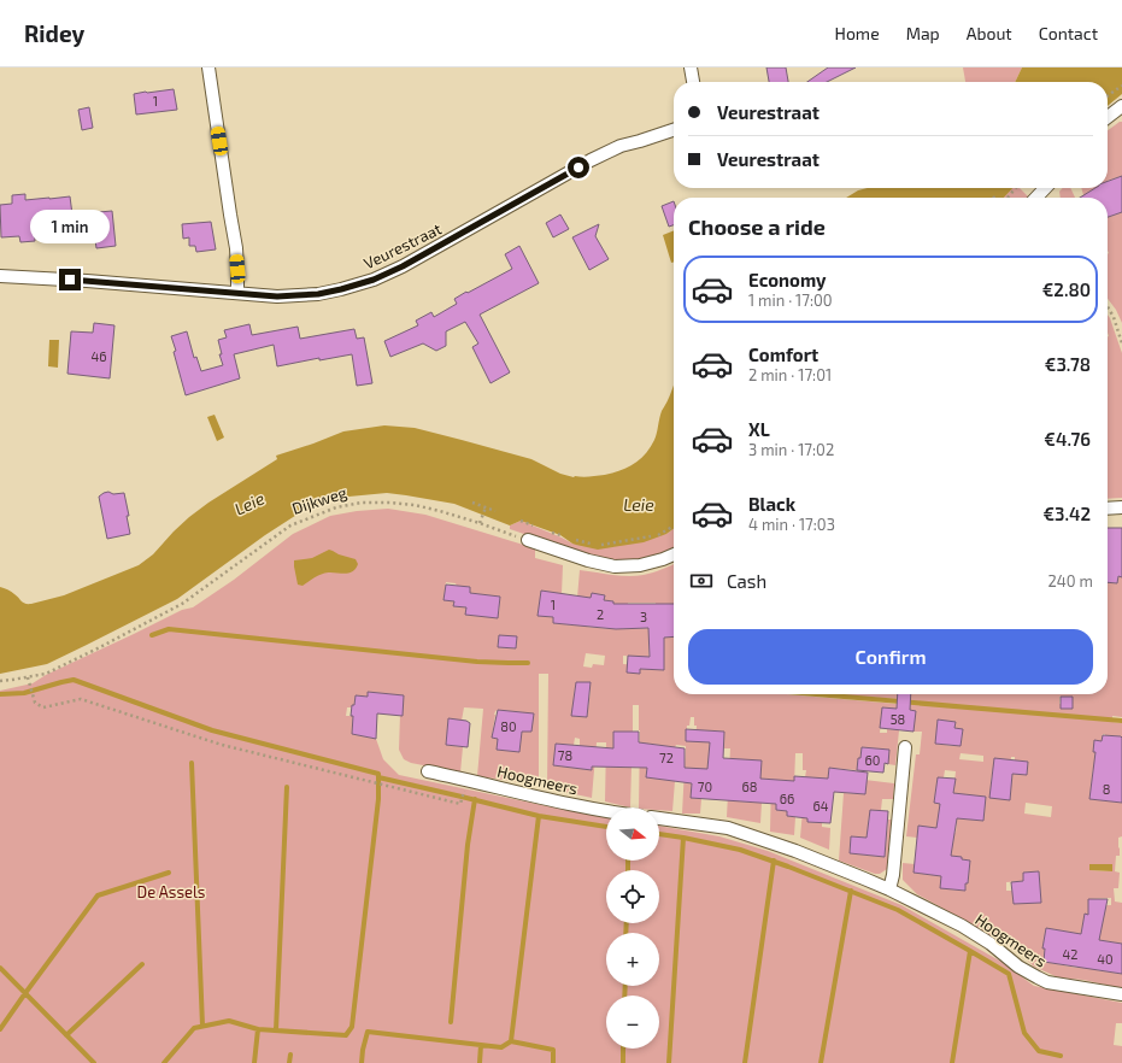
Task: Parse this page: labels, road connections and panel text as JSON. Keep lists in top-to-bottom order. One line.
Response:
{"streets":{"street":["Veurestraat","Hoogmeers"],"path":["Dijkweg"]},"water":["Leie"],"parks":["De Assels"],"house_numbers":["1","46","1","2","3","58","80","78","72","60","70","68","8","66","64","42","40"],"north":"right","page":{"header":"Ridey","nav":["Home","Map","About","Contact"],"banner":["Veurestraat","Veurestraat"],"heading":"Choose a ride","bubble":"1 min","list":[{"name":"Economy","note":"1 min · 17:00","value":"€2.80"},{"name":"Comfort","note":"2 min · 17:01","value":"€3.78"},{"name":"XL","note":"3 min · 17:02","value":"€4.76"},{"name":"Black","note":"4 min · 17:03","value":"€3.42"}],"pay":["Cash","240 m"],"buttons":"Confirm","map_buttons":["+","−"]}}
